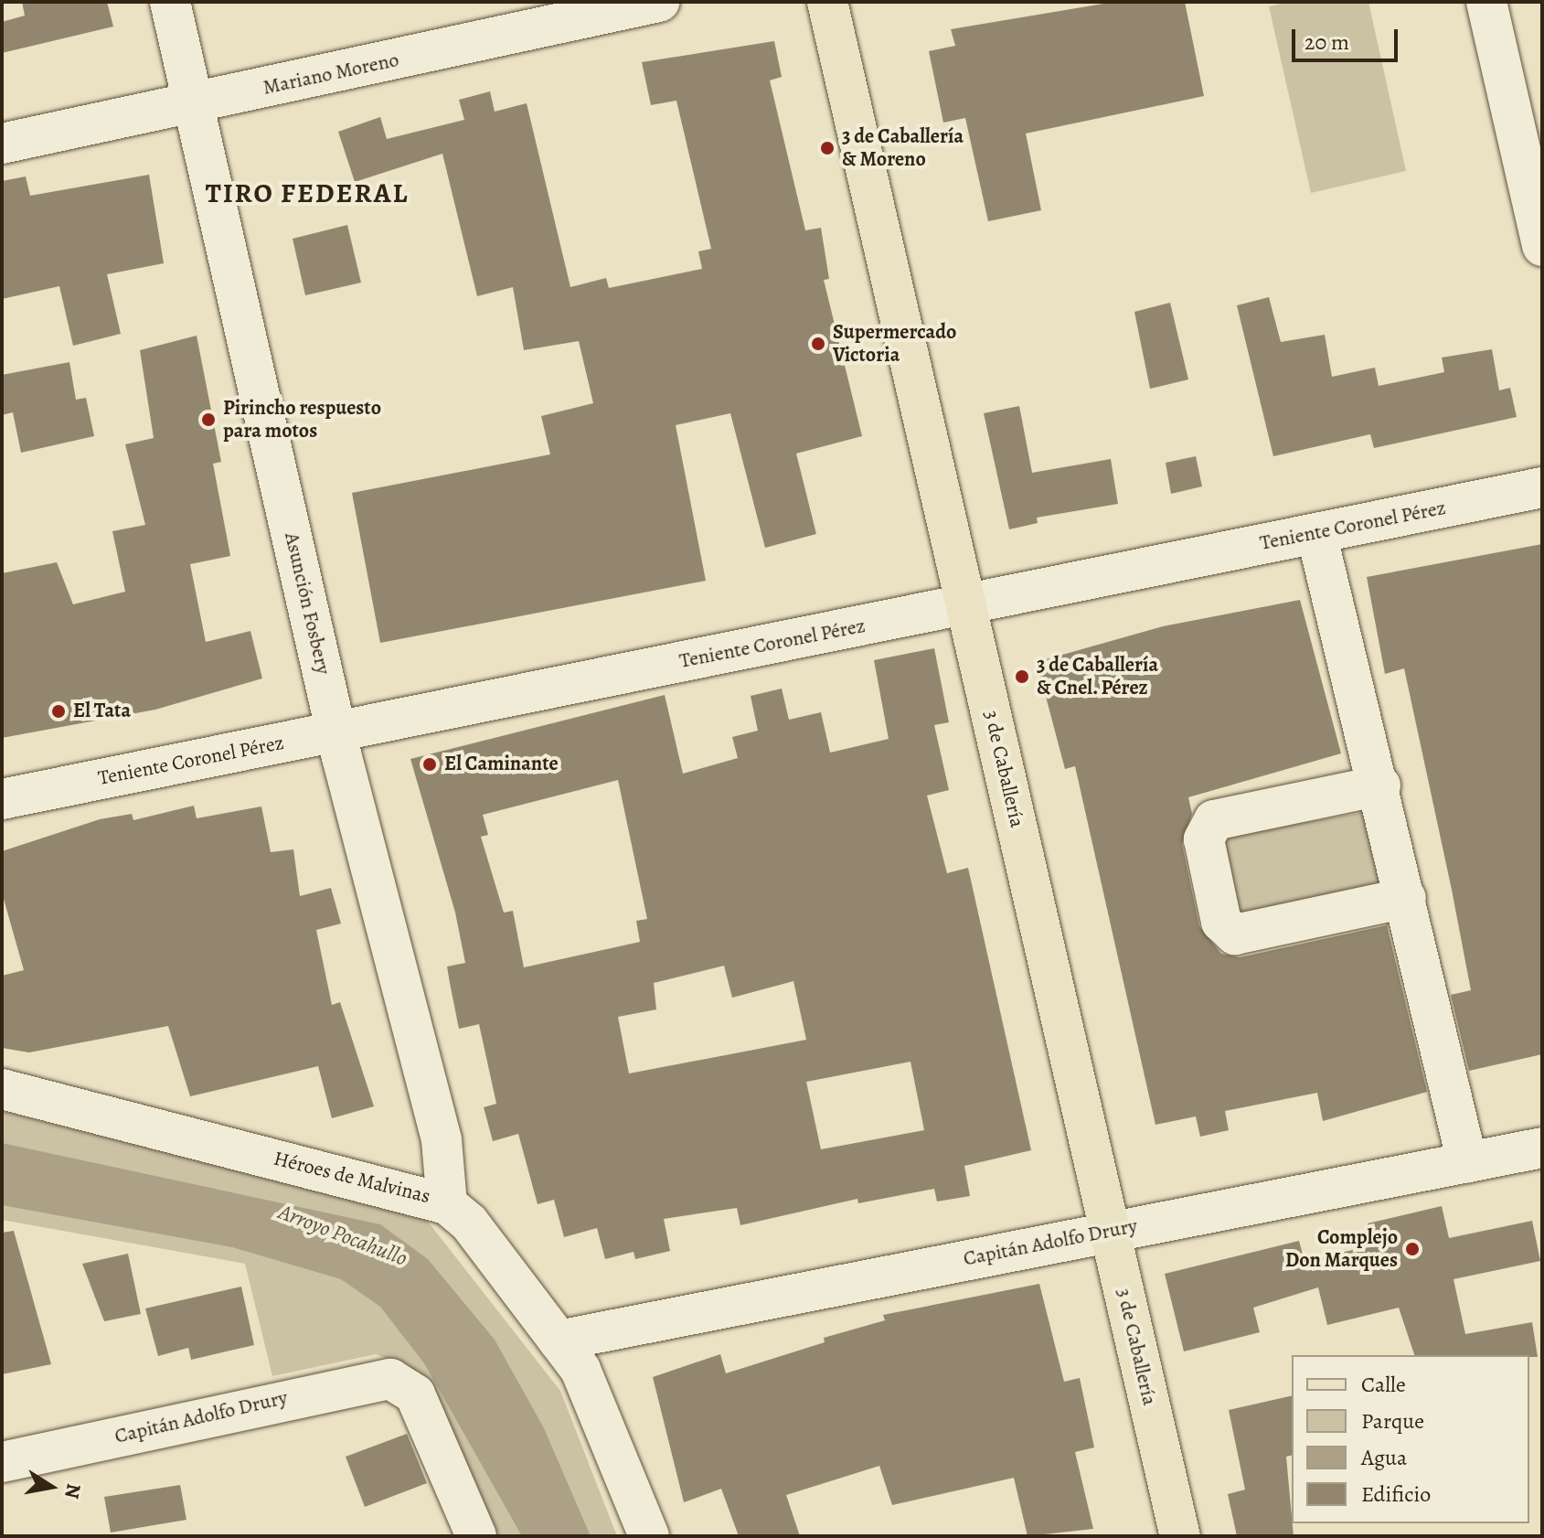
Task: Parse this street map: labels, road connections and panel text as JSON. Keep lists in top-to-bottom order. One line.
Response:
{"streets":{"main road":["3 de Caballería"],"street":["Mariano Moreno","Teniente Coronel Pérez","Asunción Fosbery","Héroes de Malvinas","Capitán Adolfo Drury"]},"crossings":[["Mariano Moreno","Asunción Fosbery"],["Teniente Coronel Pérez","Asunción Fosbery"],["Teniente Coronel Pérez","3 de Caballería"],["Asunción Fosbery","Héroes de Malvinas"],["3 de Caballería","Capitán Adolfo Drury"],["Héroes de Malvinas","Capitán Adolfo Drury"]],"districts":["TIRO FEDERAL"],"water":["Arroyo Pocahullo"],"places":["3 de Caballería & Moreno","Supermercado Victoria","Pirincho respuesto para motos","3 de Caballería & Cnel. Pérez","El Tata","El Caminante","Complejo Don Marques"],"legend":["Calle","Parque","Agua","Edificio"],"scale_bar":"20 m","north":"right"}
